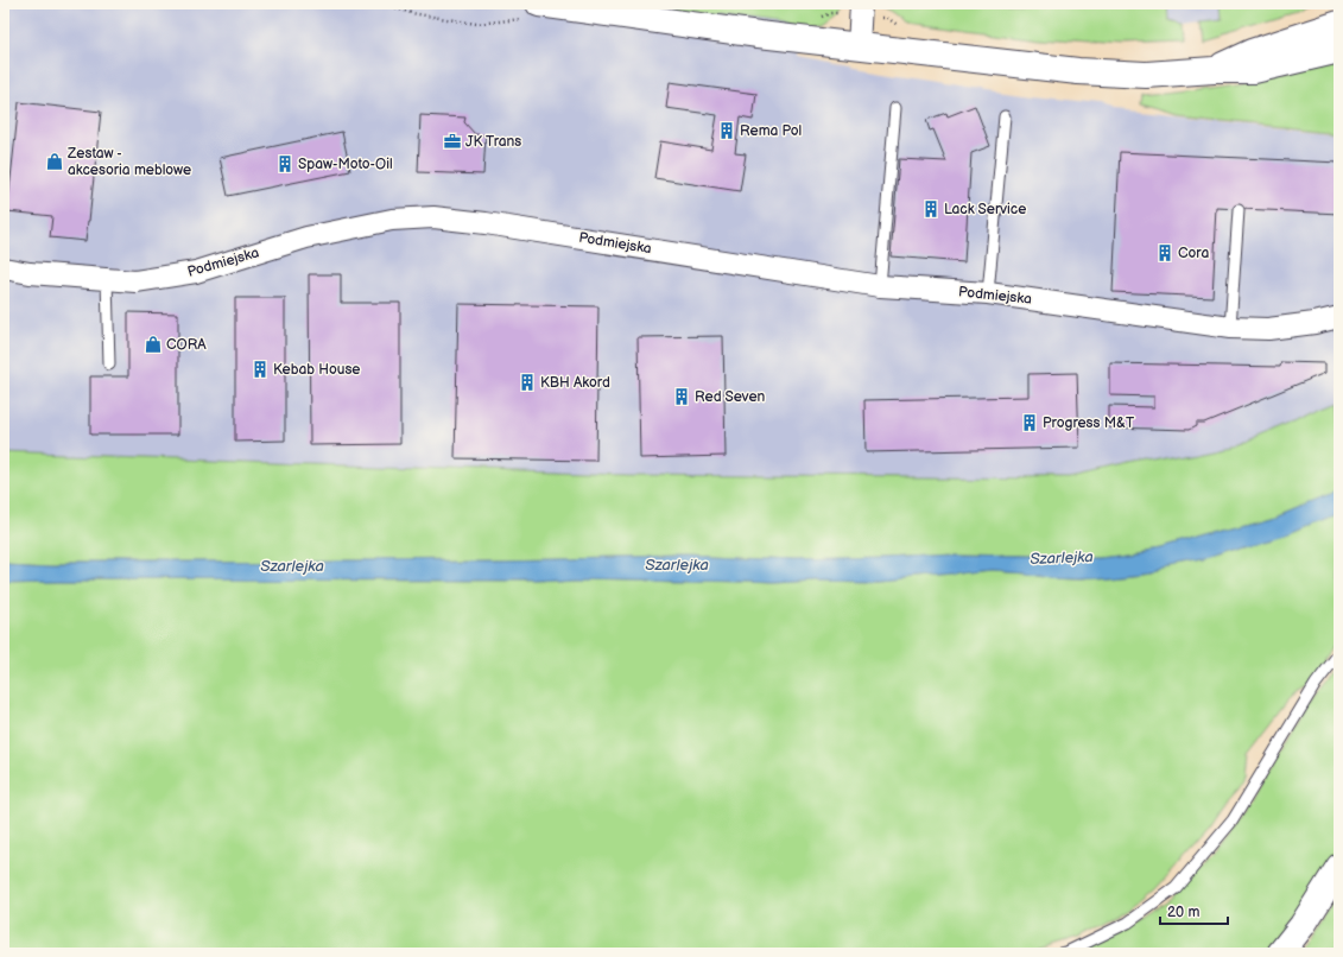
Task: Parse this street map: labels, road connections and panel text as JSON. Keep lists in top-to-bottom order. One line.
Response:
{"streets":{"street":["Podmiejska"]},"water":["Szarlejka"],"places":{"building":["Rema Pol","Spaw-Moto-Oil","Lack Service","Cora","Kebab House","KBH Akord","Red Seven","Progress M&T"],"office":["JK Trans"],"shop":["Zestaw - akcesoria meblowe","CORA"]},"scale_bar":"20 m"}
